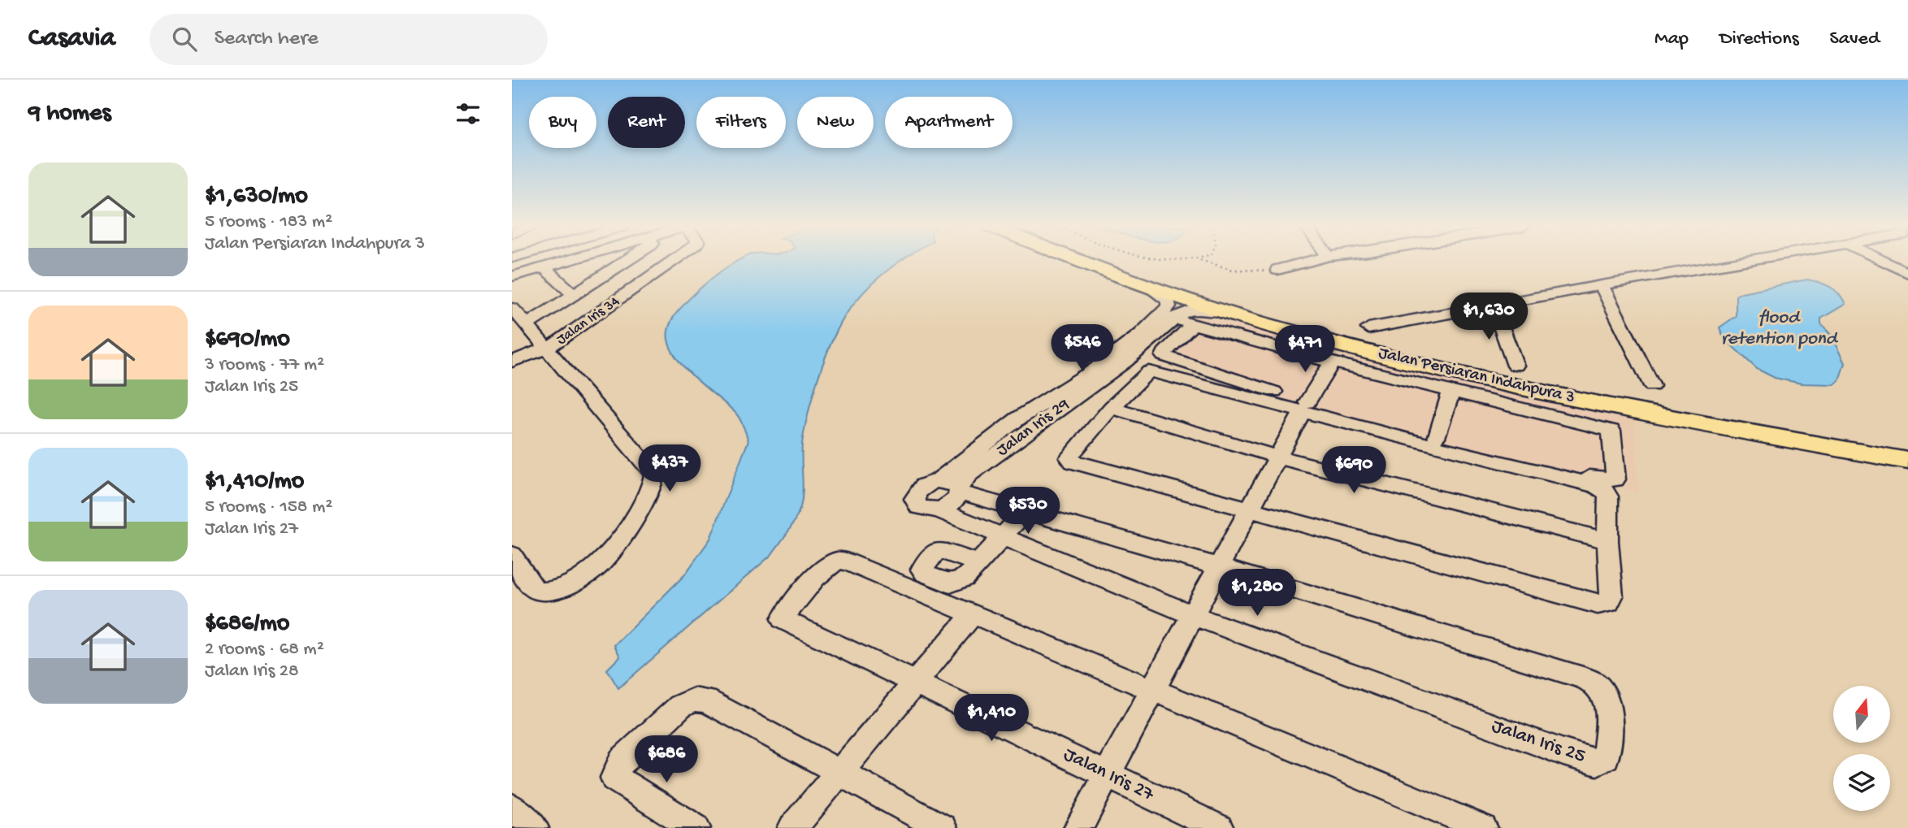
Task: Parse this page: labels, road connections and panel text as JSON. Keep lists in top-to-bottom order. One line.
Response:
{"streets":{"main road":["Jalan Persiaran Indahpura 3"],"street":["Jalan Iris 34","Jalan Iris 29","Jalan Iris 25","Jalan Iris 27"]},"crossings":[["Jalan Persiaran Indahpura 3","Jalan Iris 29"],["Jalan Iris 29","Jalan Iris 25"]],"water":["flood retention pond"],"north":"top","page":{"header":"Casavia","search":"Search here","nav":["Map","Directions","Saved"],"heading":"9 homes","chip":["Buy","Rent","Filters","New","Apartment"],"list":[{"name":"$1,630/mo","note":"5 rooms · 183 m² · Jalan Persiaran Indahpura 3"},{"name":"$690/mo","note":"3 rooms · 77 m² · Jalan Iris 25"},{"name":"$1,410/mo","note":"5 rooms · 158 m² · Jalan Iris 27"},{"name":"$686/mo","note":"2 rooms · 68 m² · Jalan Iris 28"}],"price":["$1,630","$546","$471","$437","$690","$530","$1,280","$1,410","$686"]}}
